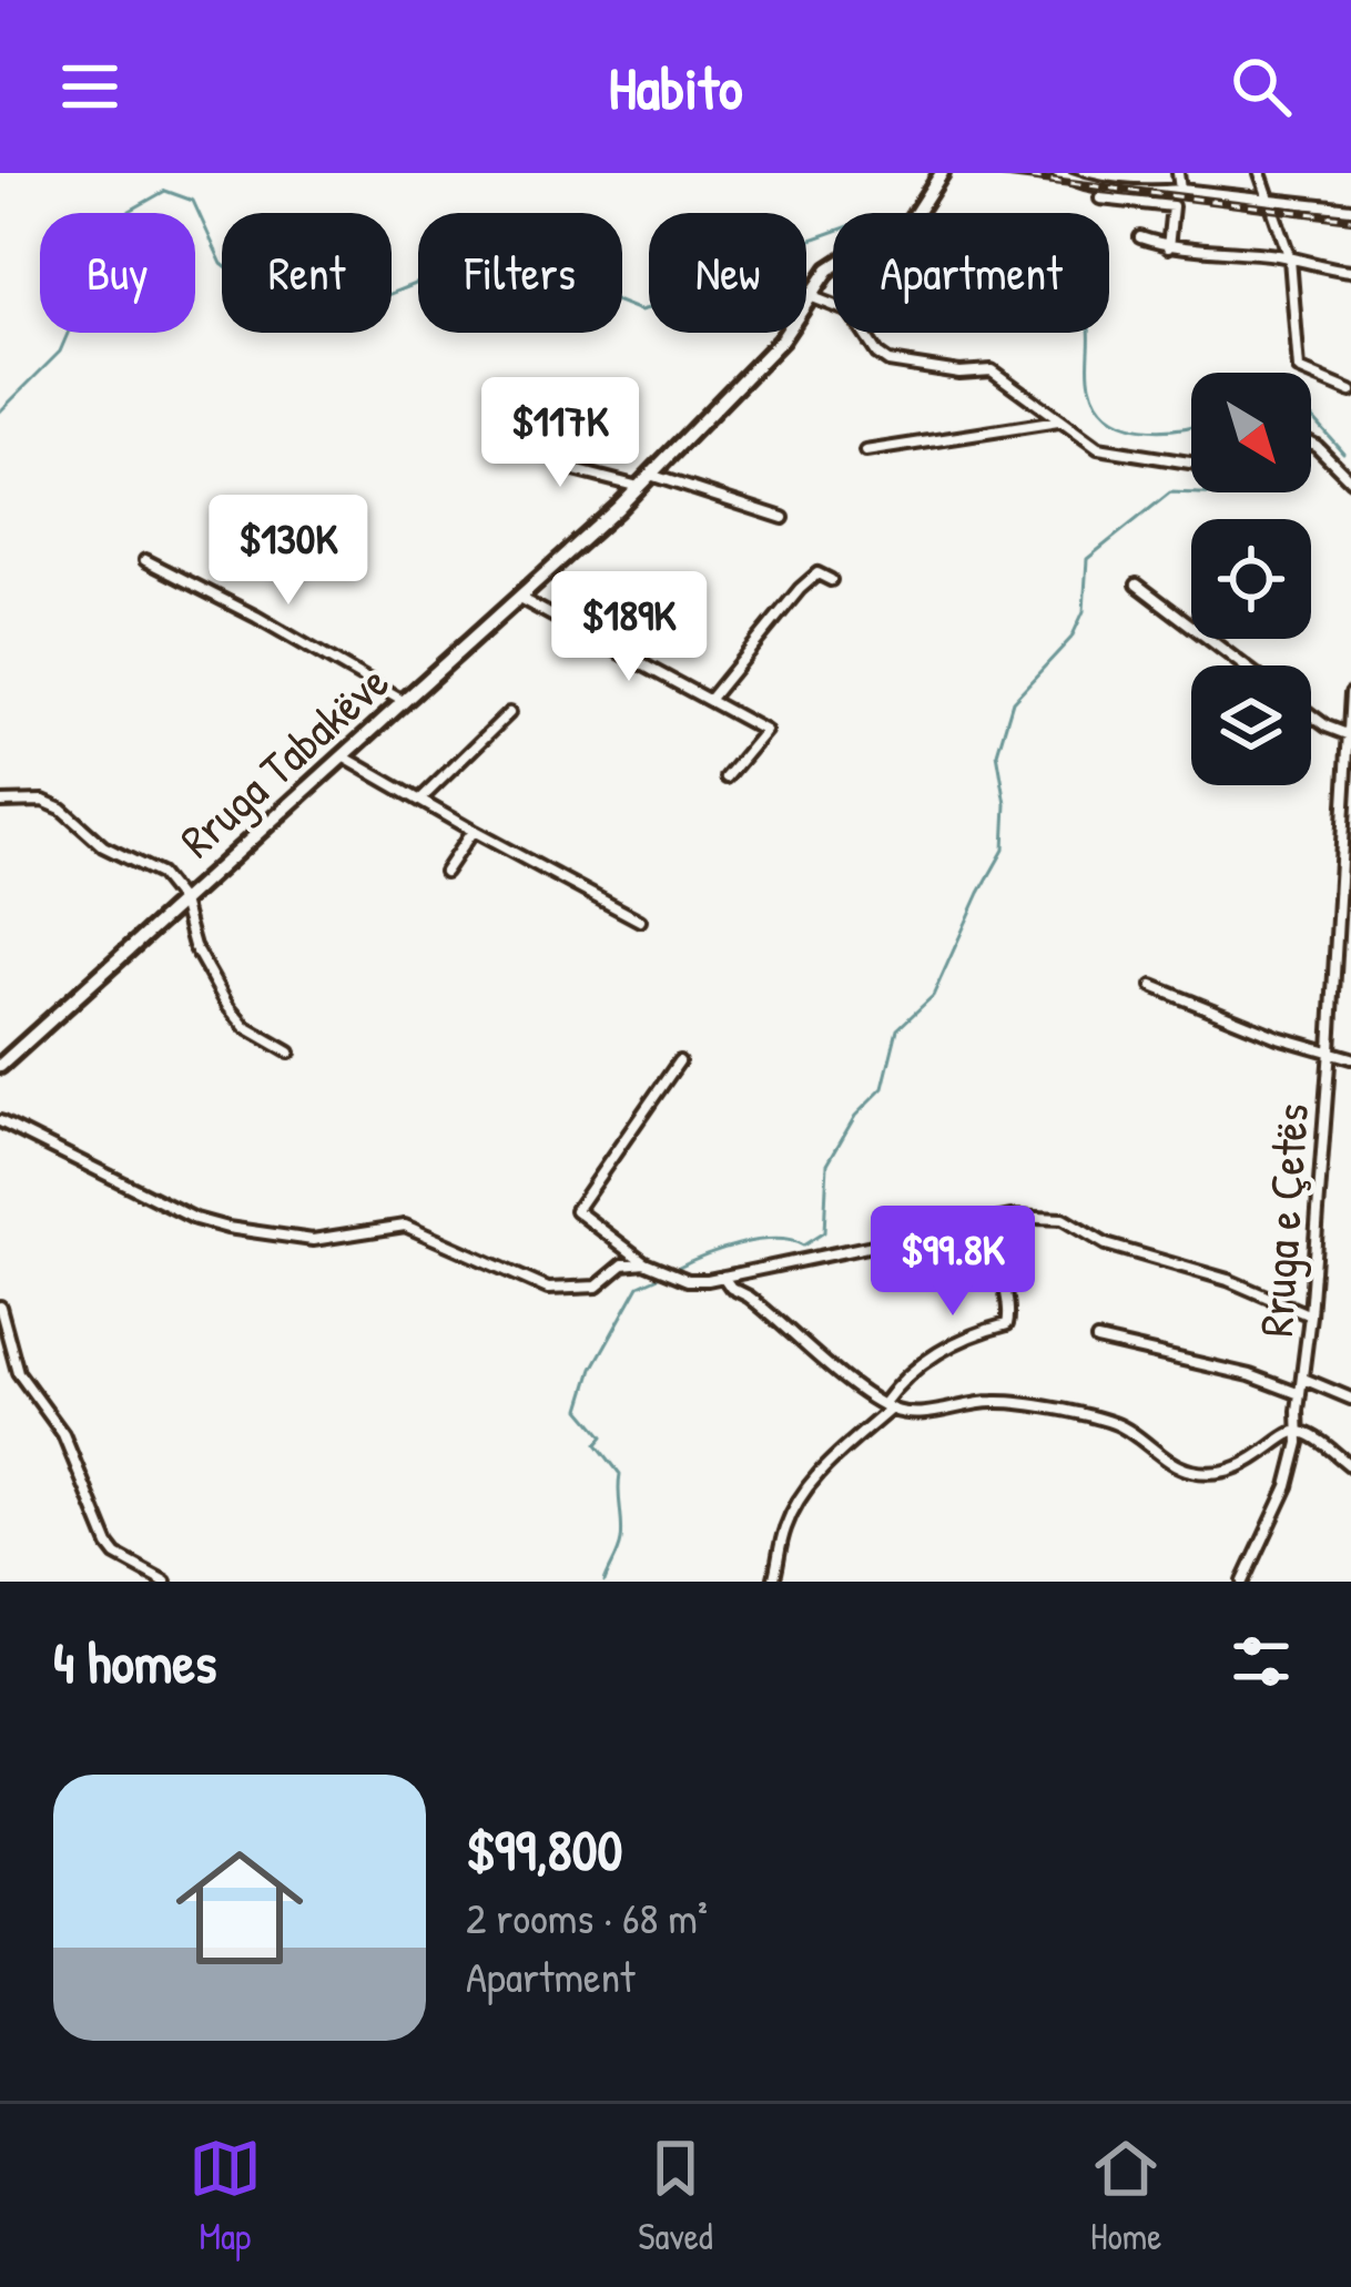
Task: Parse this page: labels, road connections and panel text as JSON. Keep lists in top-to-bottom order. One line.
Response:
{"streets":{"street":["Rruga Tabakëve","Rruga e Çetës"]},"north":"bottom right","page":{"header":"Habito","chip":["Buy","Rent","Filters","New","Apartment"],"price":["$117K","$130K","$189K","$99.8K"],"heading":"4 homes","list":[{"name":"$99,800","note":"2 rooms · 68 m² · Apartment"}],"tabs":["Map","Saved","Home"]}}
